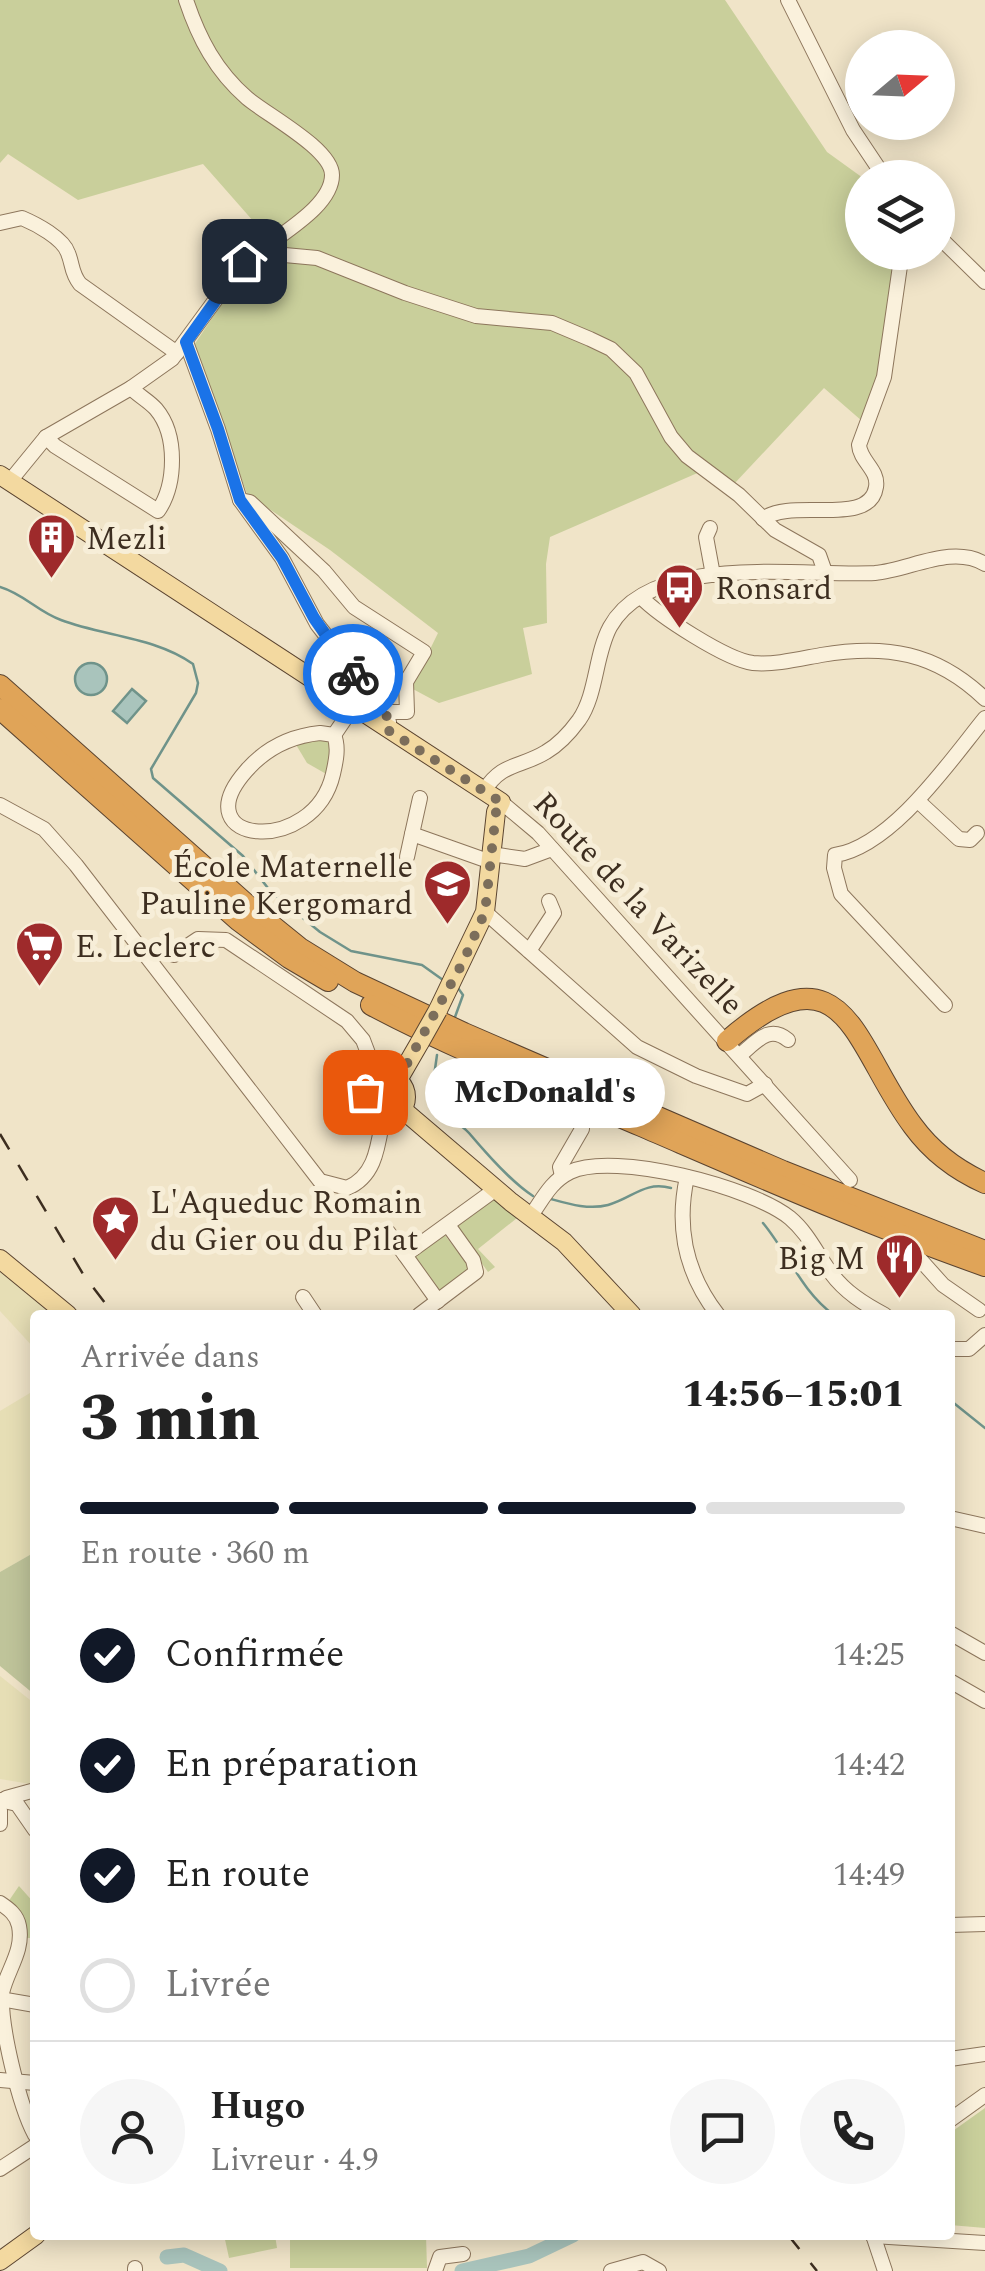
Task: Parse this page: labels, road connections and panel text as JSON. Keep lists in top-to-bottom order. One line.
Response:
{"streets":{"main road":["Route de la Varizelle"]},"places":{"building":["Mezli"],"bus stop":["Ronsard"],"school or university":["École Maternelle Pauline Kergomard"],"supermarket":["E. Leclerc"],"other":["McDonald's"],"place":["L'Aqueduc Romain du Gier ou du Pilat"],"restaurant":["Big M"]},"north":"right","page":{"bubble":"McDonald's","heading":["3 min","Arrivée dans","14:56–15:01"],"panel":["Hugo","Livreur · 4.9"],"bar":"En route · 360 m","list":[["Confirmée","14:25"],["En préparation","14:42"],["En route","14:49"],"Livrée"]}}
